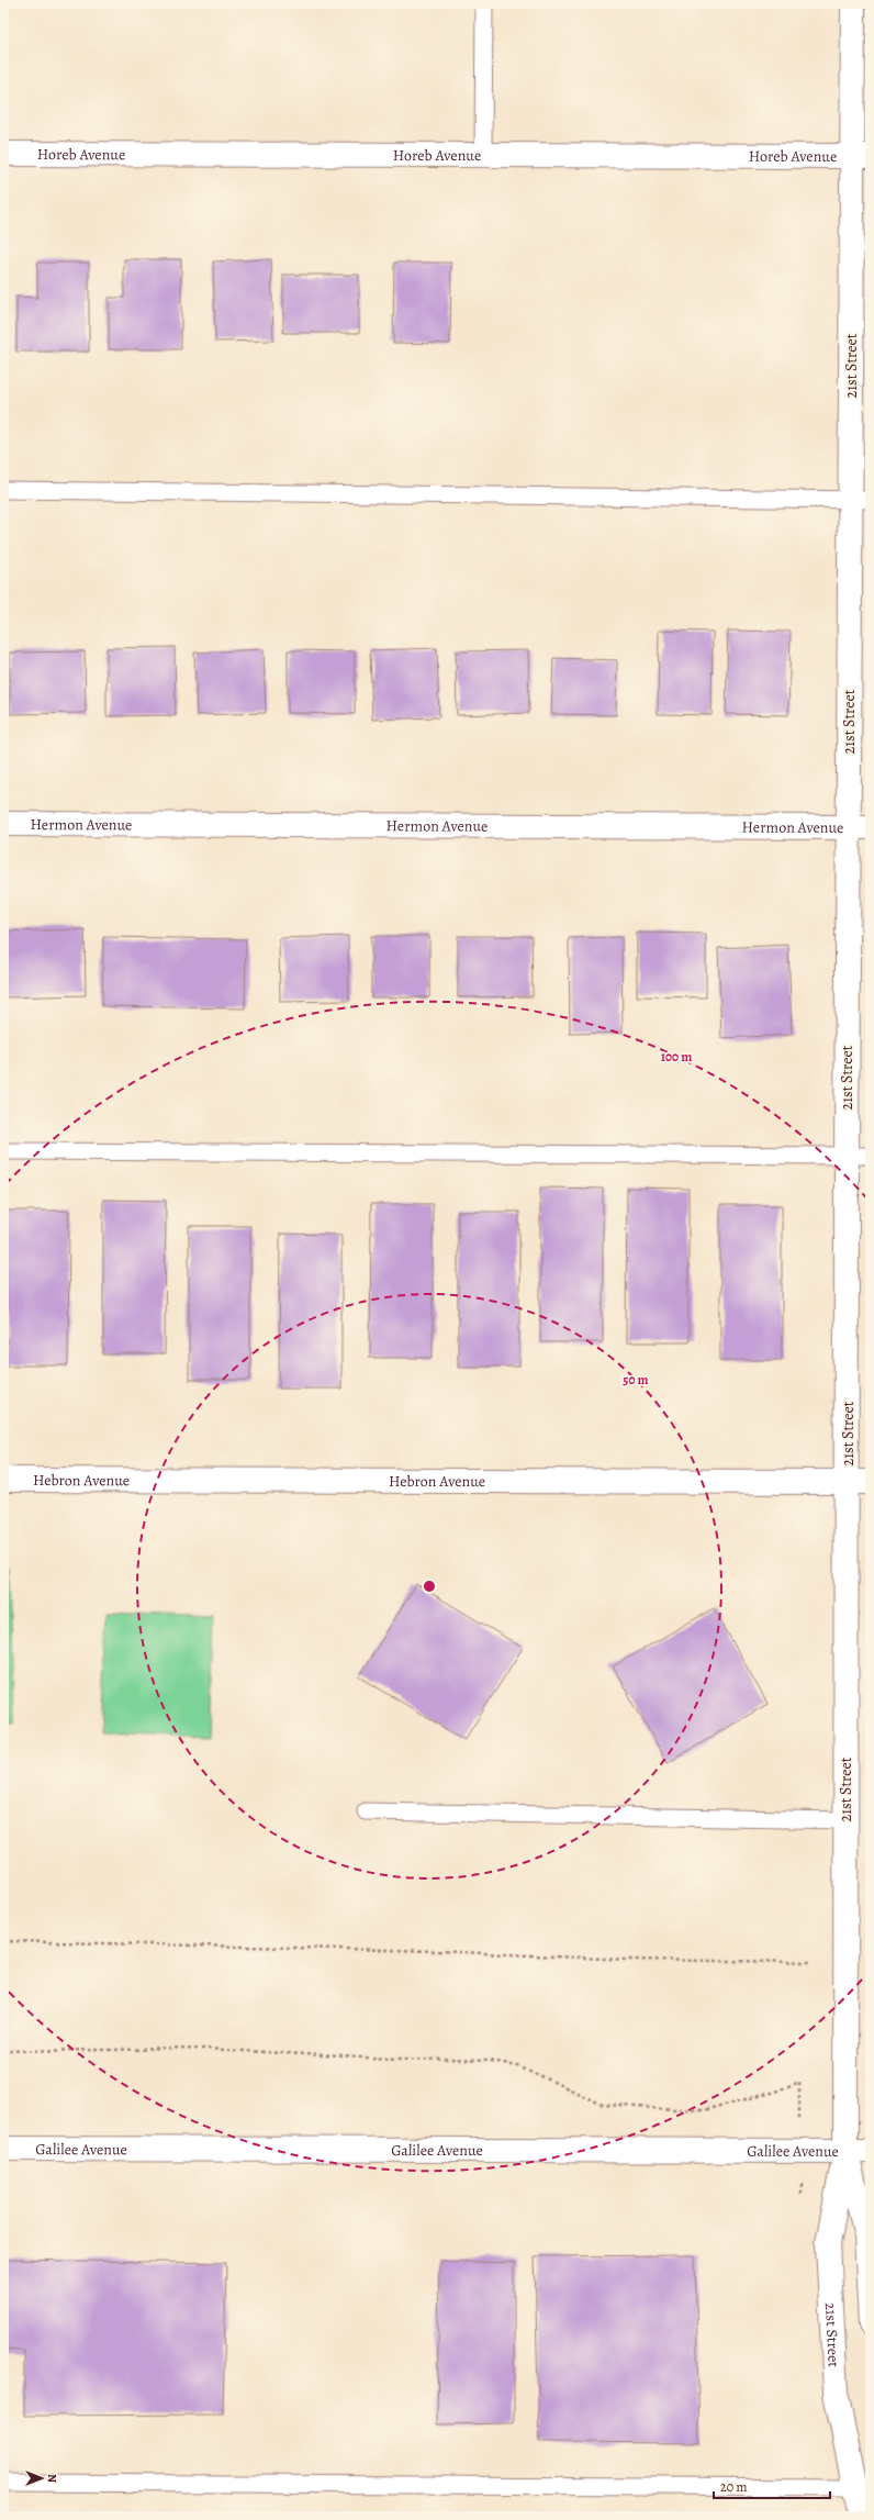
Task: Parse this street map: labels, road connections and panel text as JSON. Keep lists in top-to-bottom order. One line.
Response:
{"streets":{"street":["Horeb Avenue","21st Street","Hermon Avenue","Hebron Avenue","Galilee Avenue"]},"crossings":[["Horeb Avenue","21st Street"],["21st Street","Hermon Avenue"],["21st Street","Hebron Avenue"],["21st Street","Galilee Avenue"]],"scale_bar":"20 m","north":"right","rings":["100 m","50 m"]}
